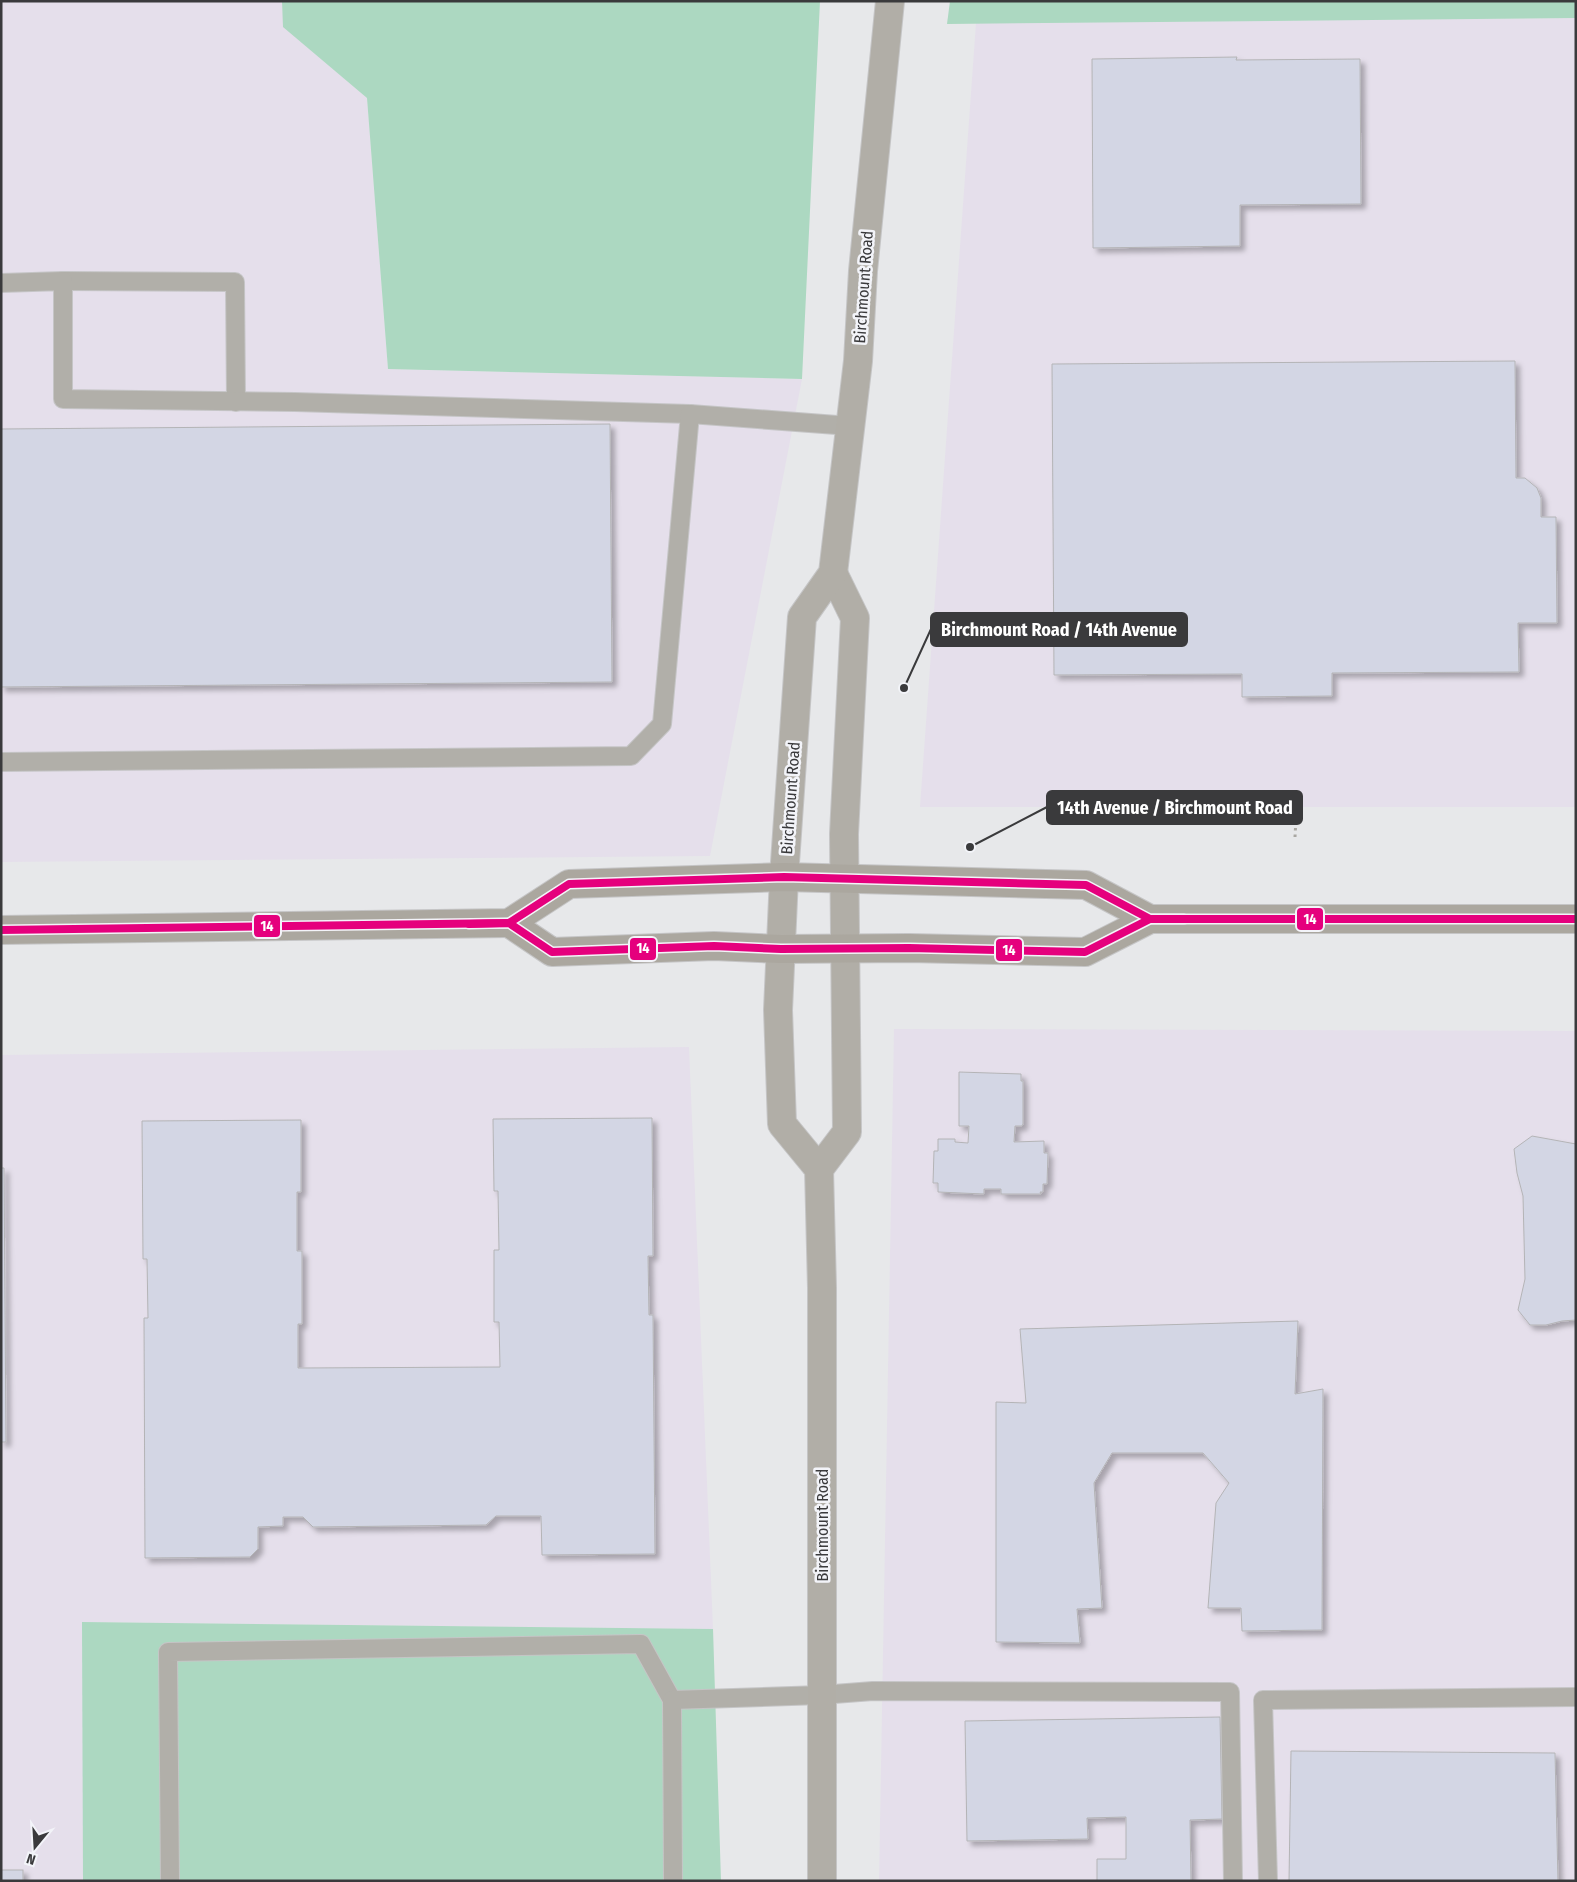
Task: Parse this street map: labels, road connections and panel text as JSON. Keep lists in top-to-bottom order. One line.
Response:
{"streets":{"main road":["Birchmount Road"]},"places":["Birchmount Road / 14th Avenue","14th Avenue / Birchmount Road"],"lines":["transit line 14"],"north":"bottom"}
